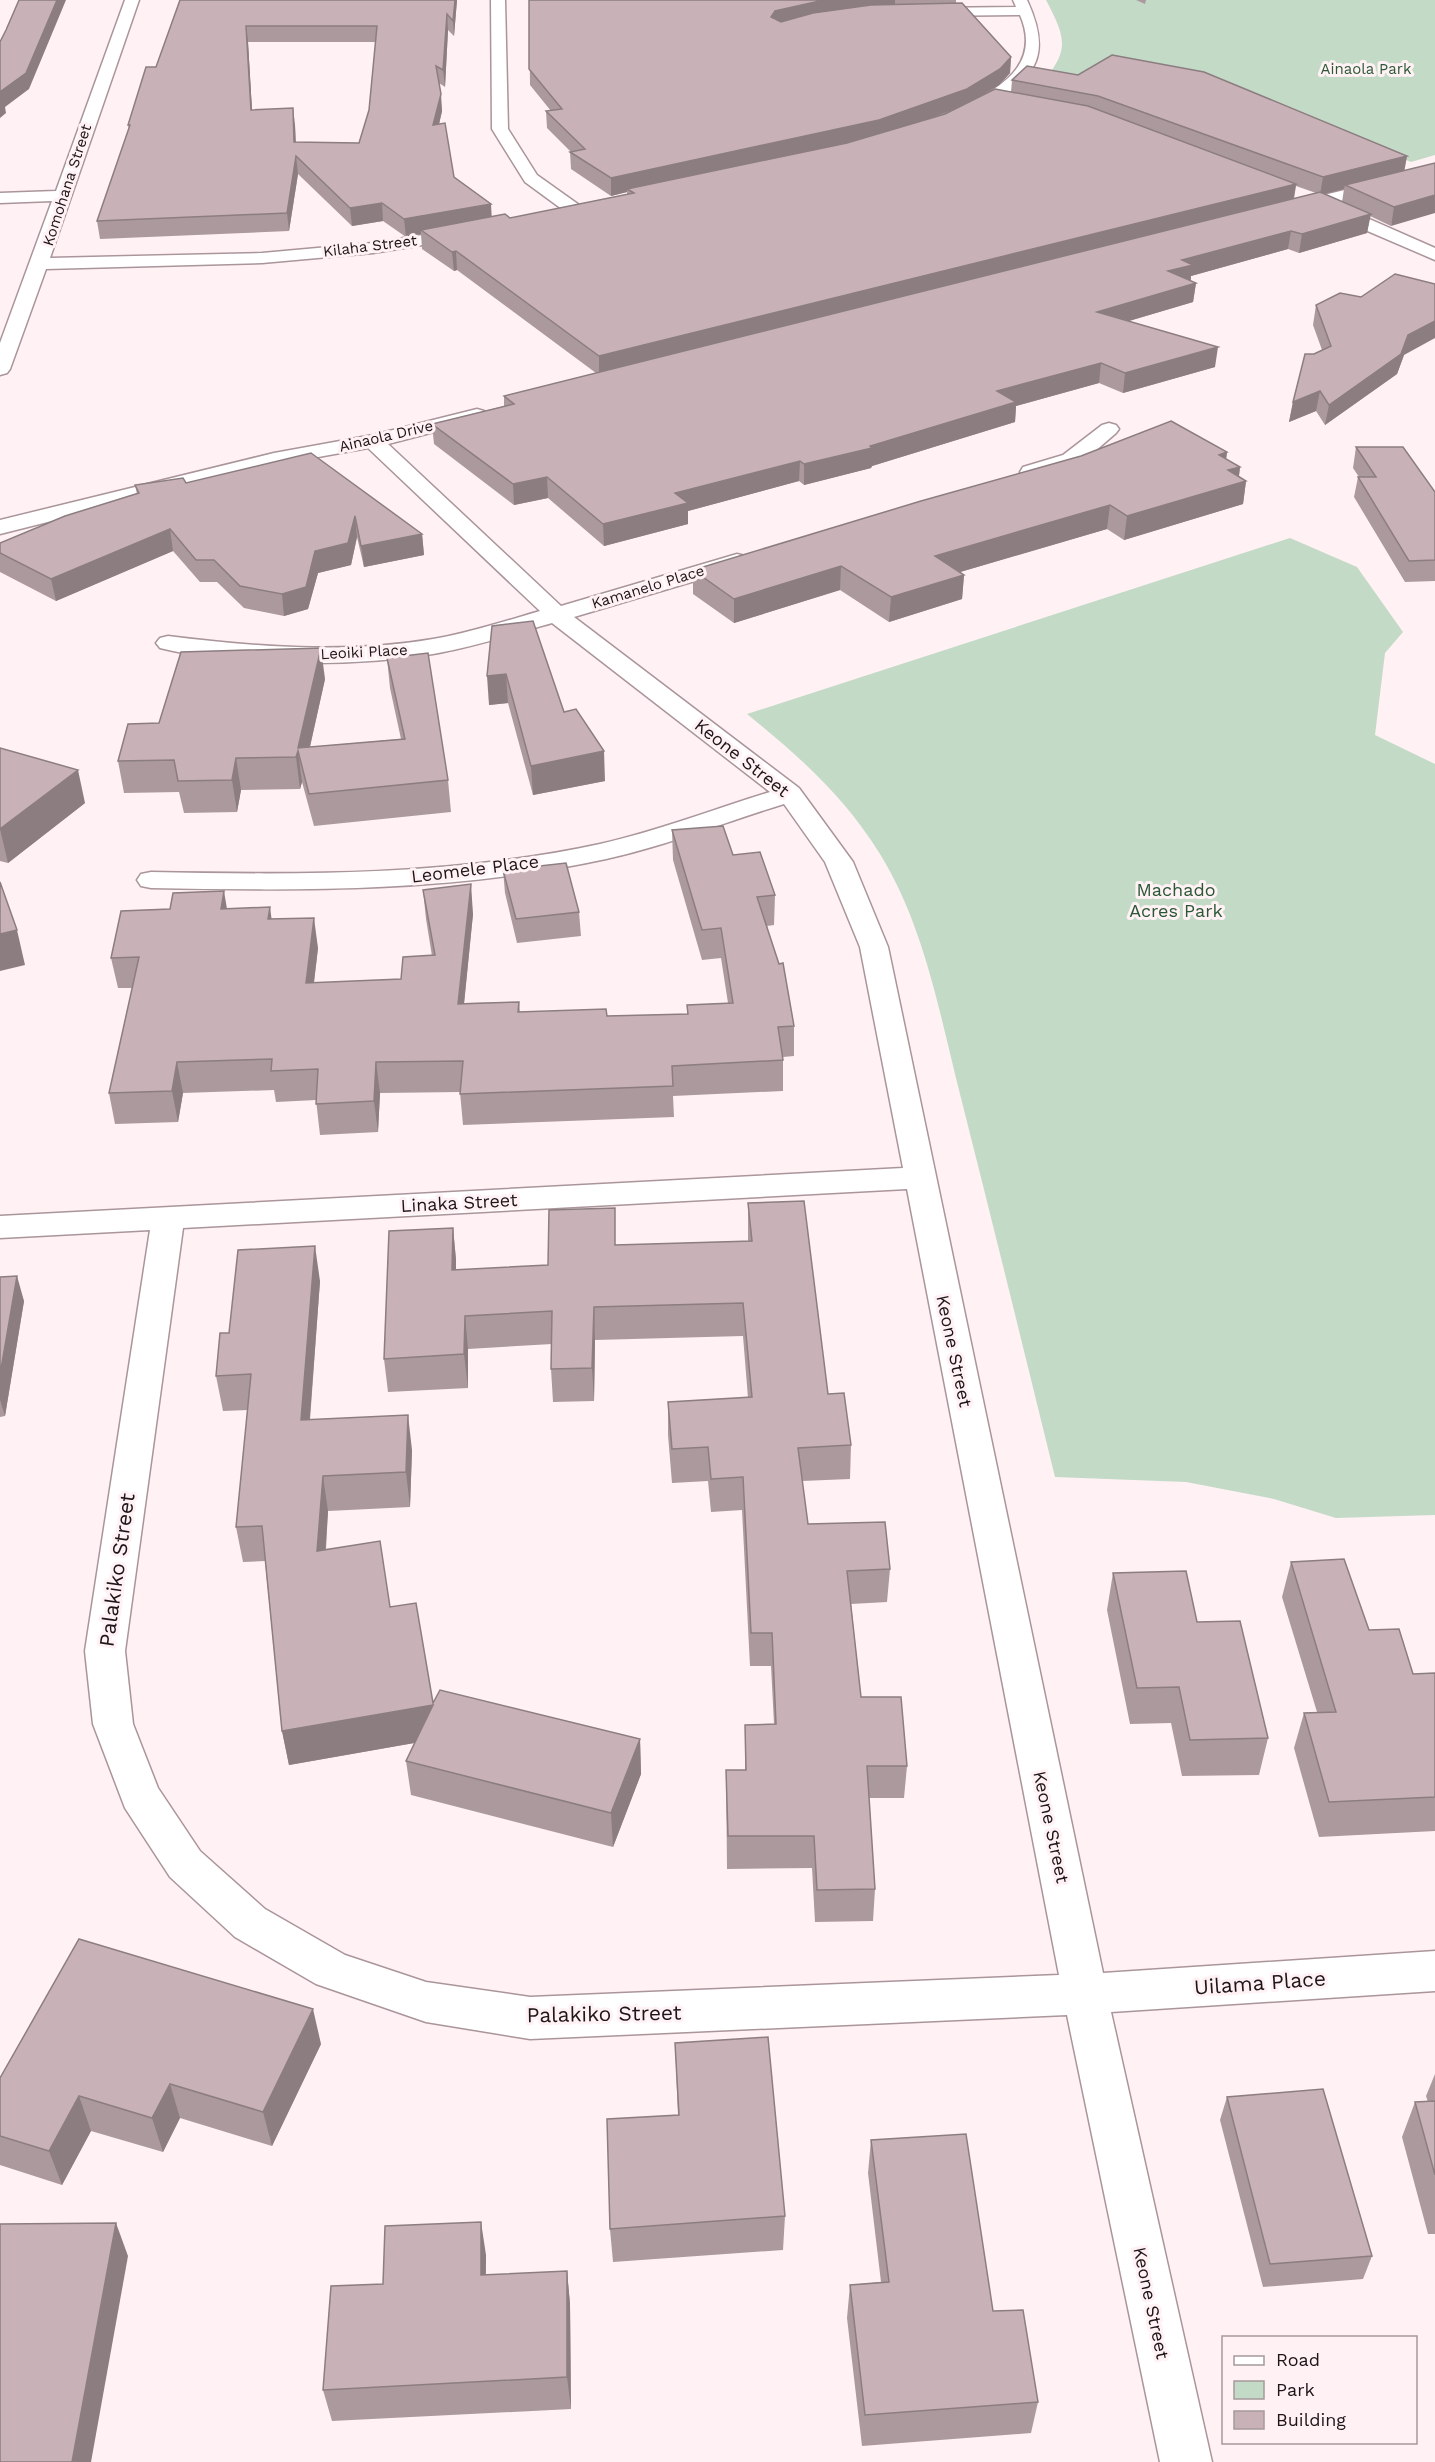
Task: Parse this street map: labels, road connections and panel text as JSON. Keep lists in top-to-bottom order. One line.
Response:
{"streets":{"street":["Komohana Street","Kilaha Street","Ainaola Drive","Kamanelo Place","Leoiki Place","Keone Street","Leomele Place","Linaka Street","Palakiko Street","Uilama Place"]},"crossings":[["Komohana Street","Kilaha Street"],["Ainaola Drive","Keone Street"],["Kamanelo Place","Leoiki Place"],["Kamanelo Place","Keone Street"],["Leoiki Place","Keone Street"],["Keone Street","Leomele Place"],["Keone Street","Linaka Street"],["Keone Street","Palakiko Street"],["Keone Street","Uilama Place"],["Linaka Street","Palakiko Street"],["Palakiko Street","Uilama Place"]],"parks":["Ainaola Park","Machado Acres Park"],"legend":["Road","Park","Building"]}
